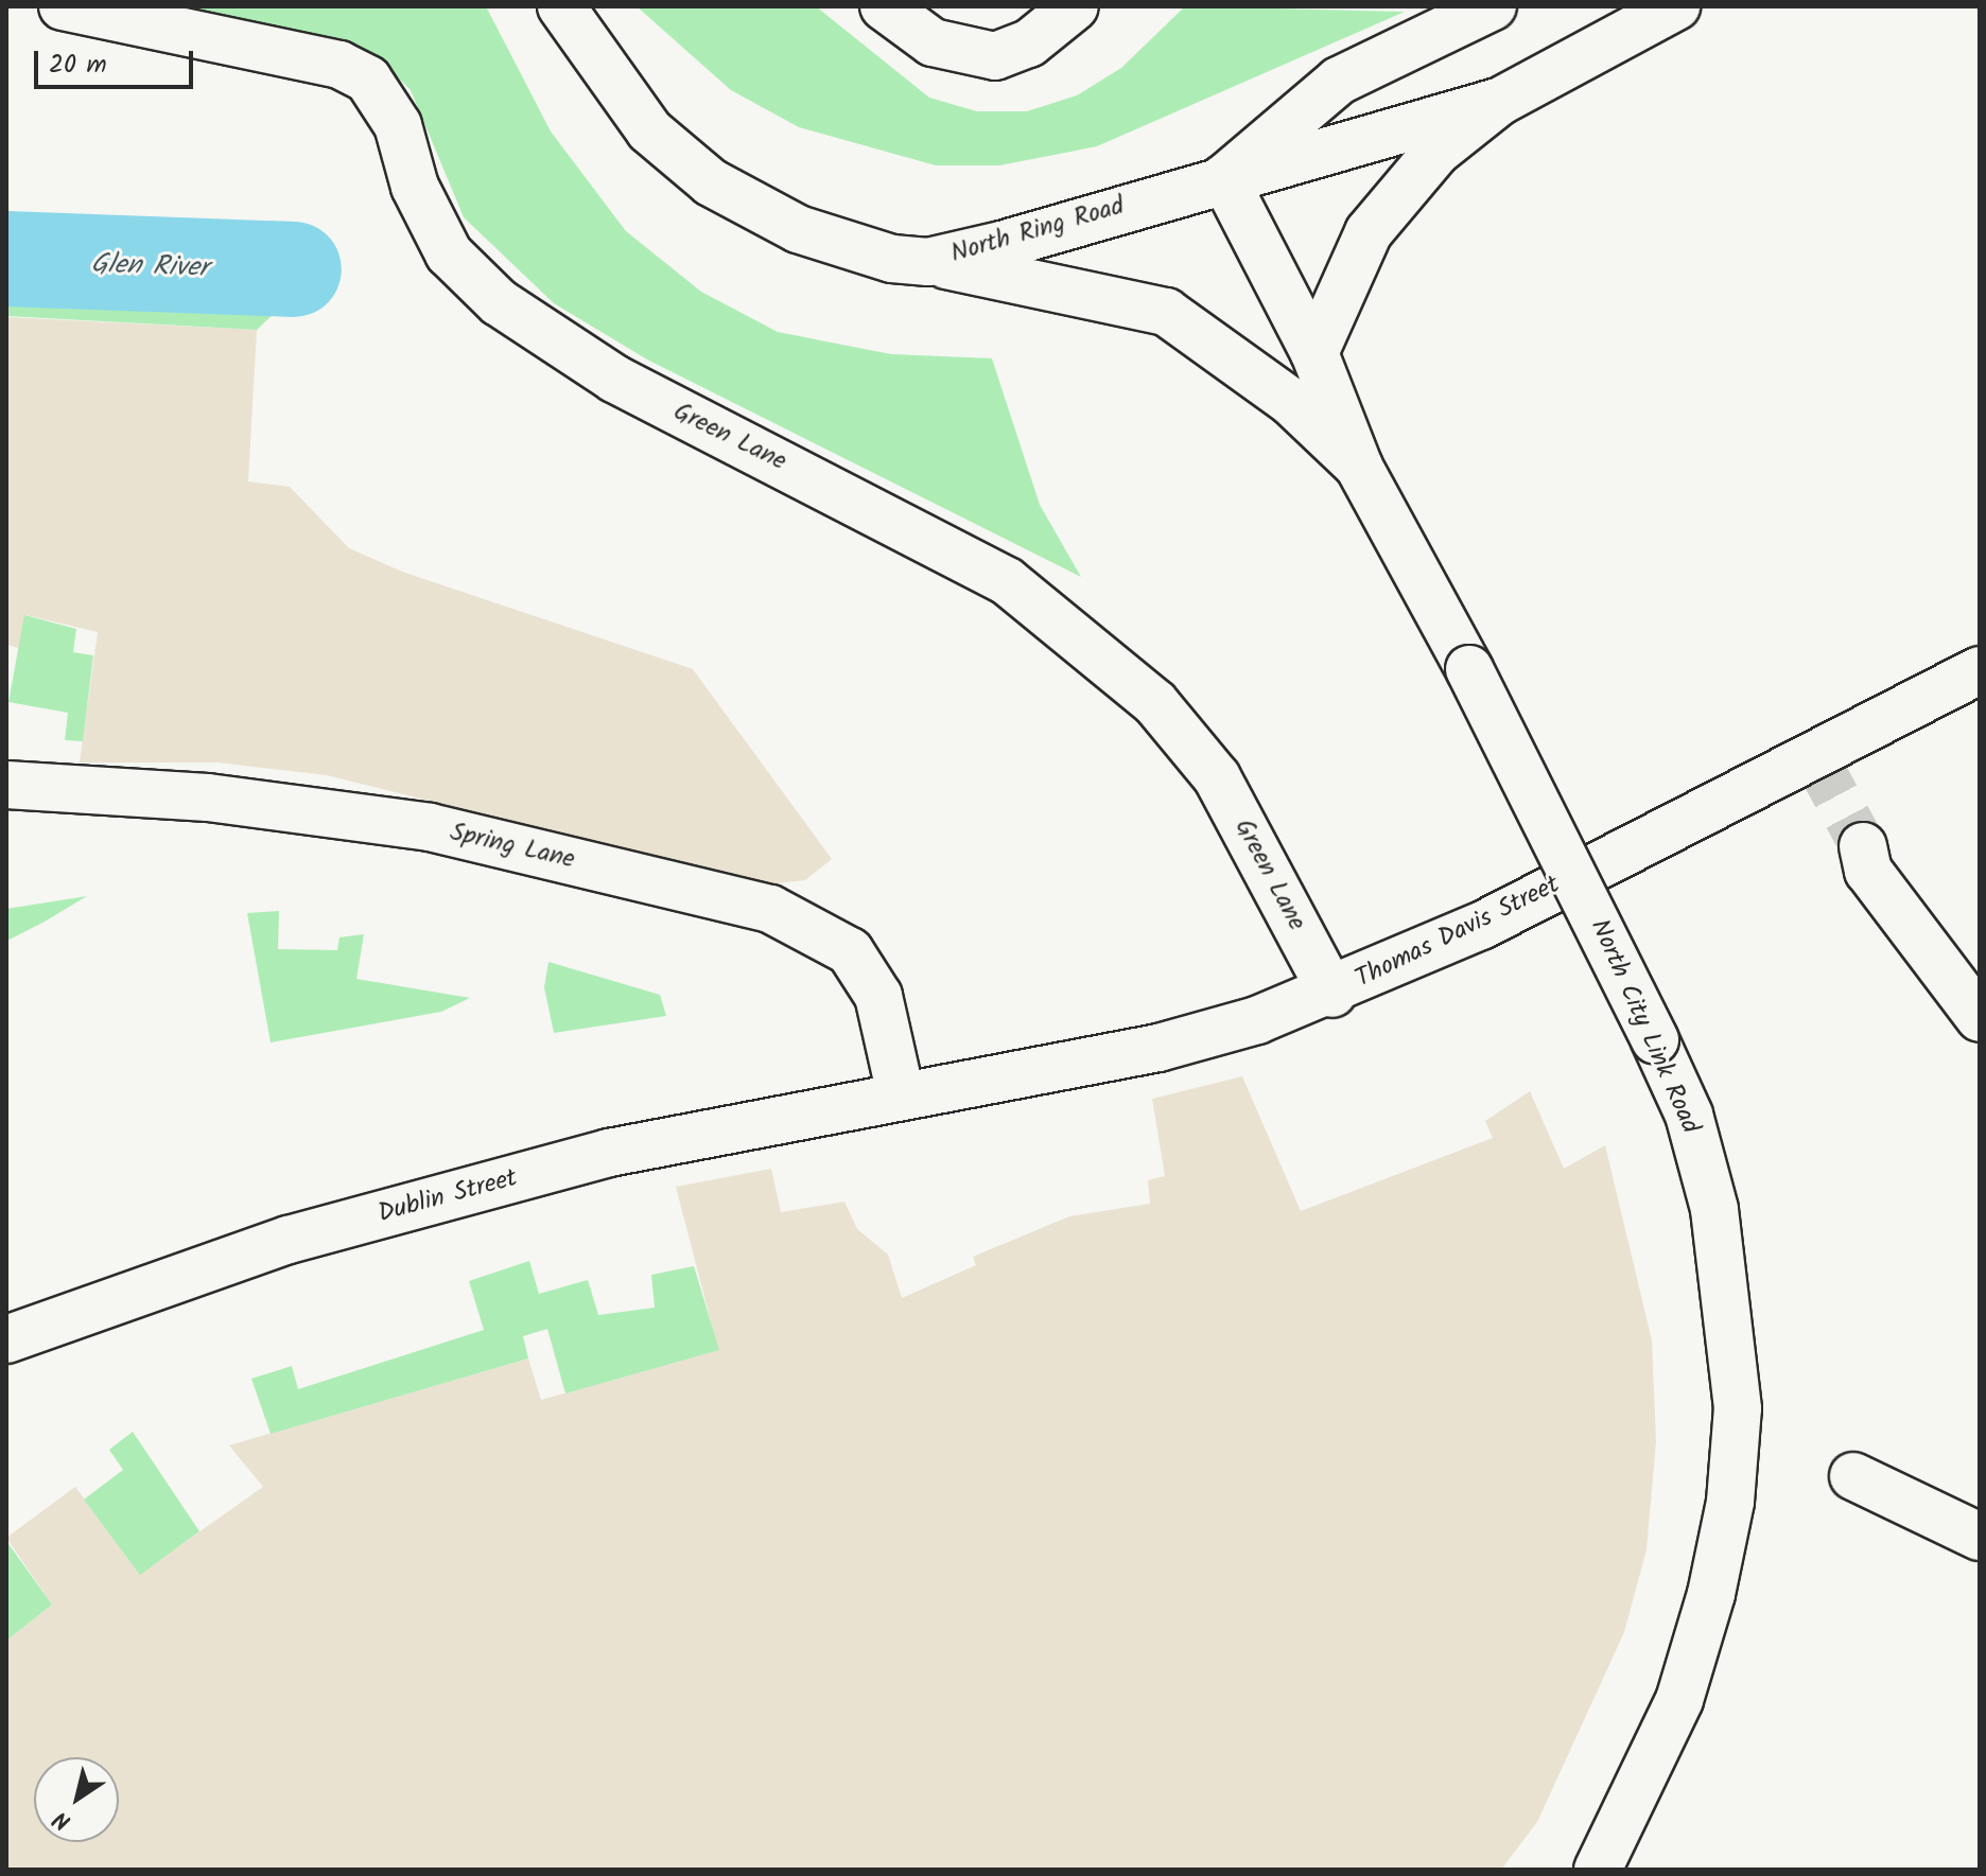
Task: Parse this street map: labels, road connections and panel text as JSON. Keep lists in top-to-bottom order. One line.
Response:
{"streets":{"main road":["North Ring Road","Green Lane","Spring Lane","Thomas Davis Street","North City Link Road","Dublin Street"]},"crossings":[["North Ring Road","North City Link Road"],["Green Lane","Thomas Davis Street"],["Spring Lane","Thomas Davis Street"],["Spring Lane","Dublin Street"],["Thomas Davis Street","Dublin Street"]],"water":["Glen River"],"scale_bar":"20 m","north":"bottom left"}
